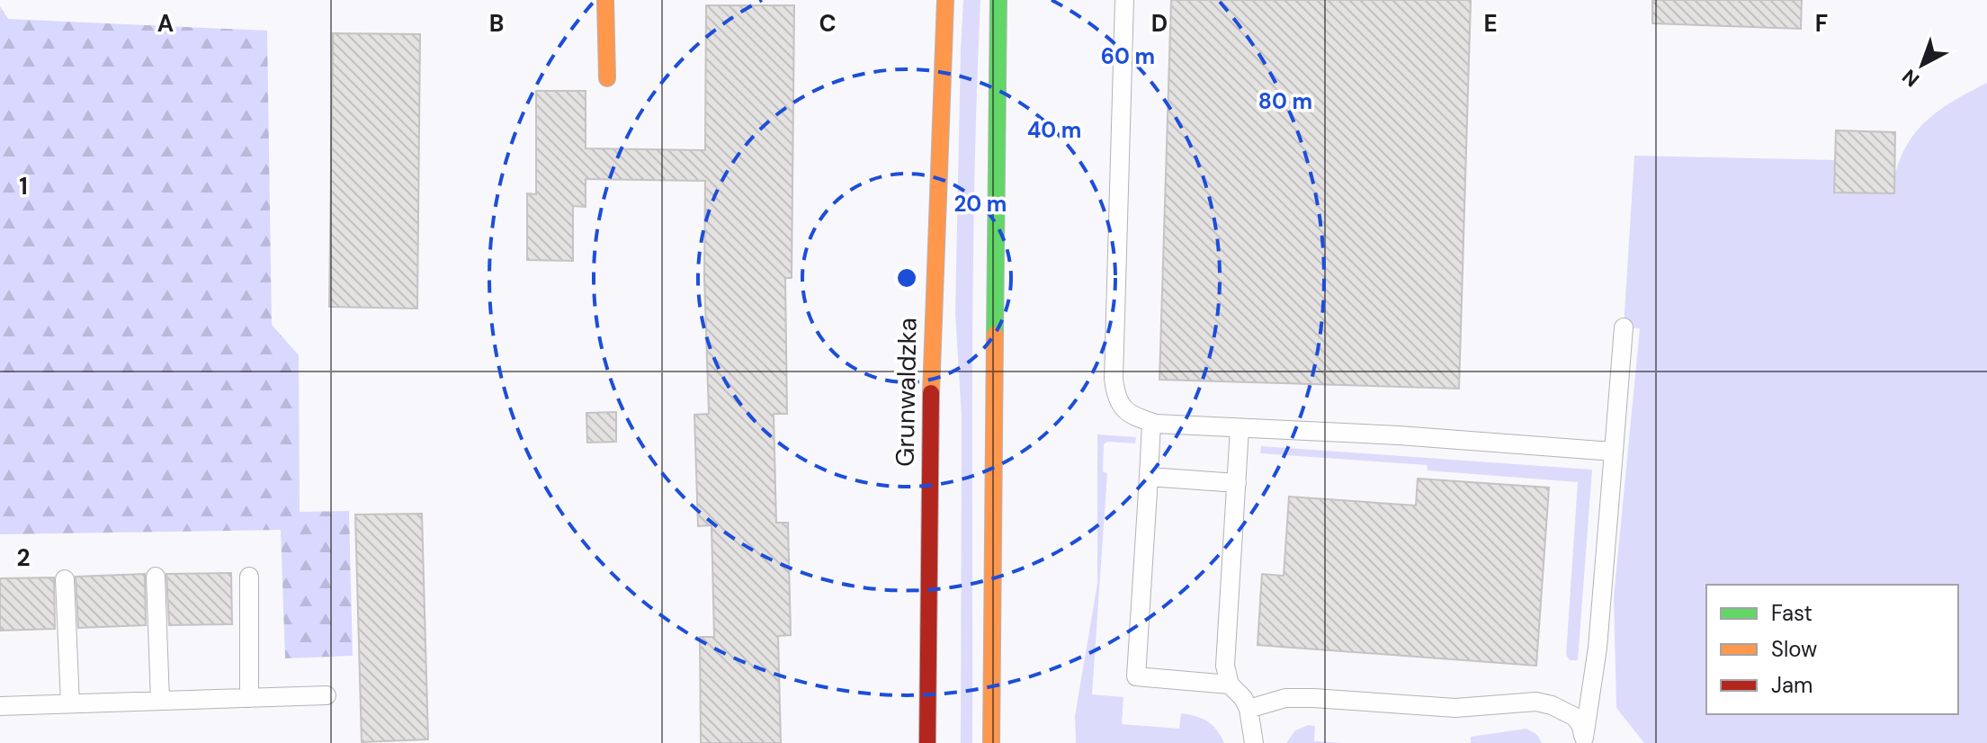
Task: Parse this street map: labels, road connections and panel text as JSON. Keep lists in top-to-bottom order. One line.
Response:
{"streets":{"main road":["Grunwaldzka"]},"legend":["Fast","Slow","Jam"],"north":"bottom left","grid":{"columns":["A","B","C","D","E","F"],"rows":["1","2"]},"rings":["60 m","80 m","40 m","20 m"]}
